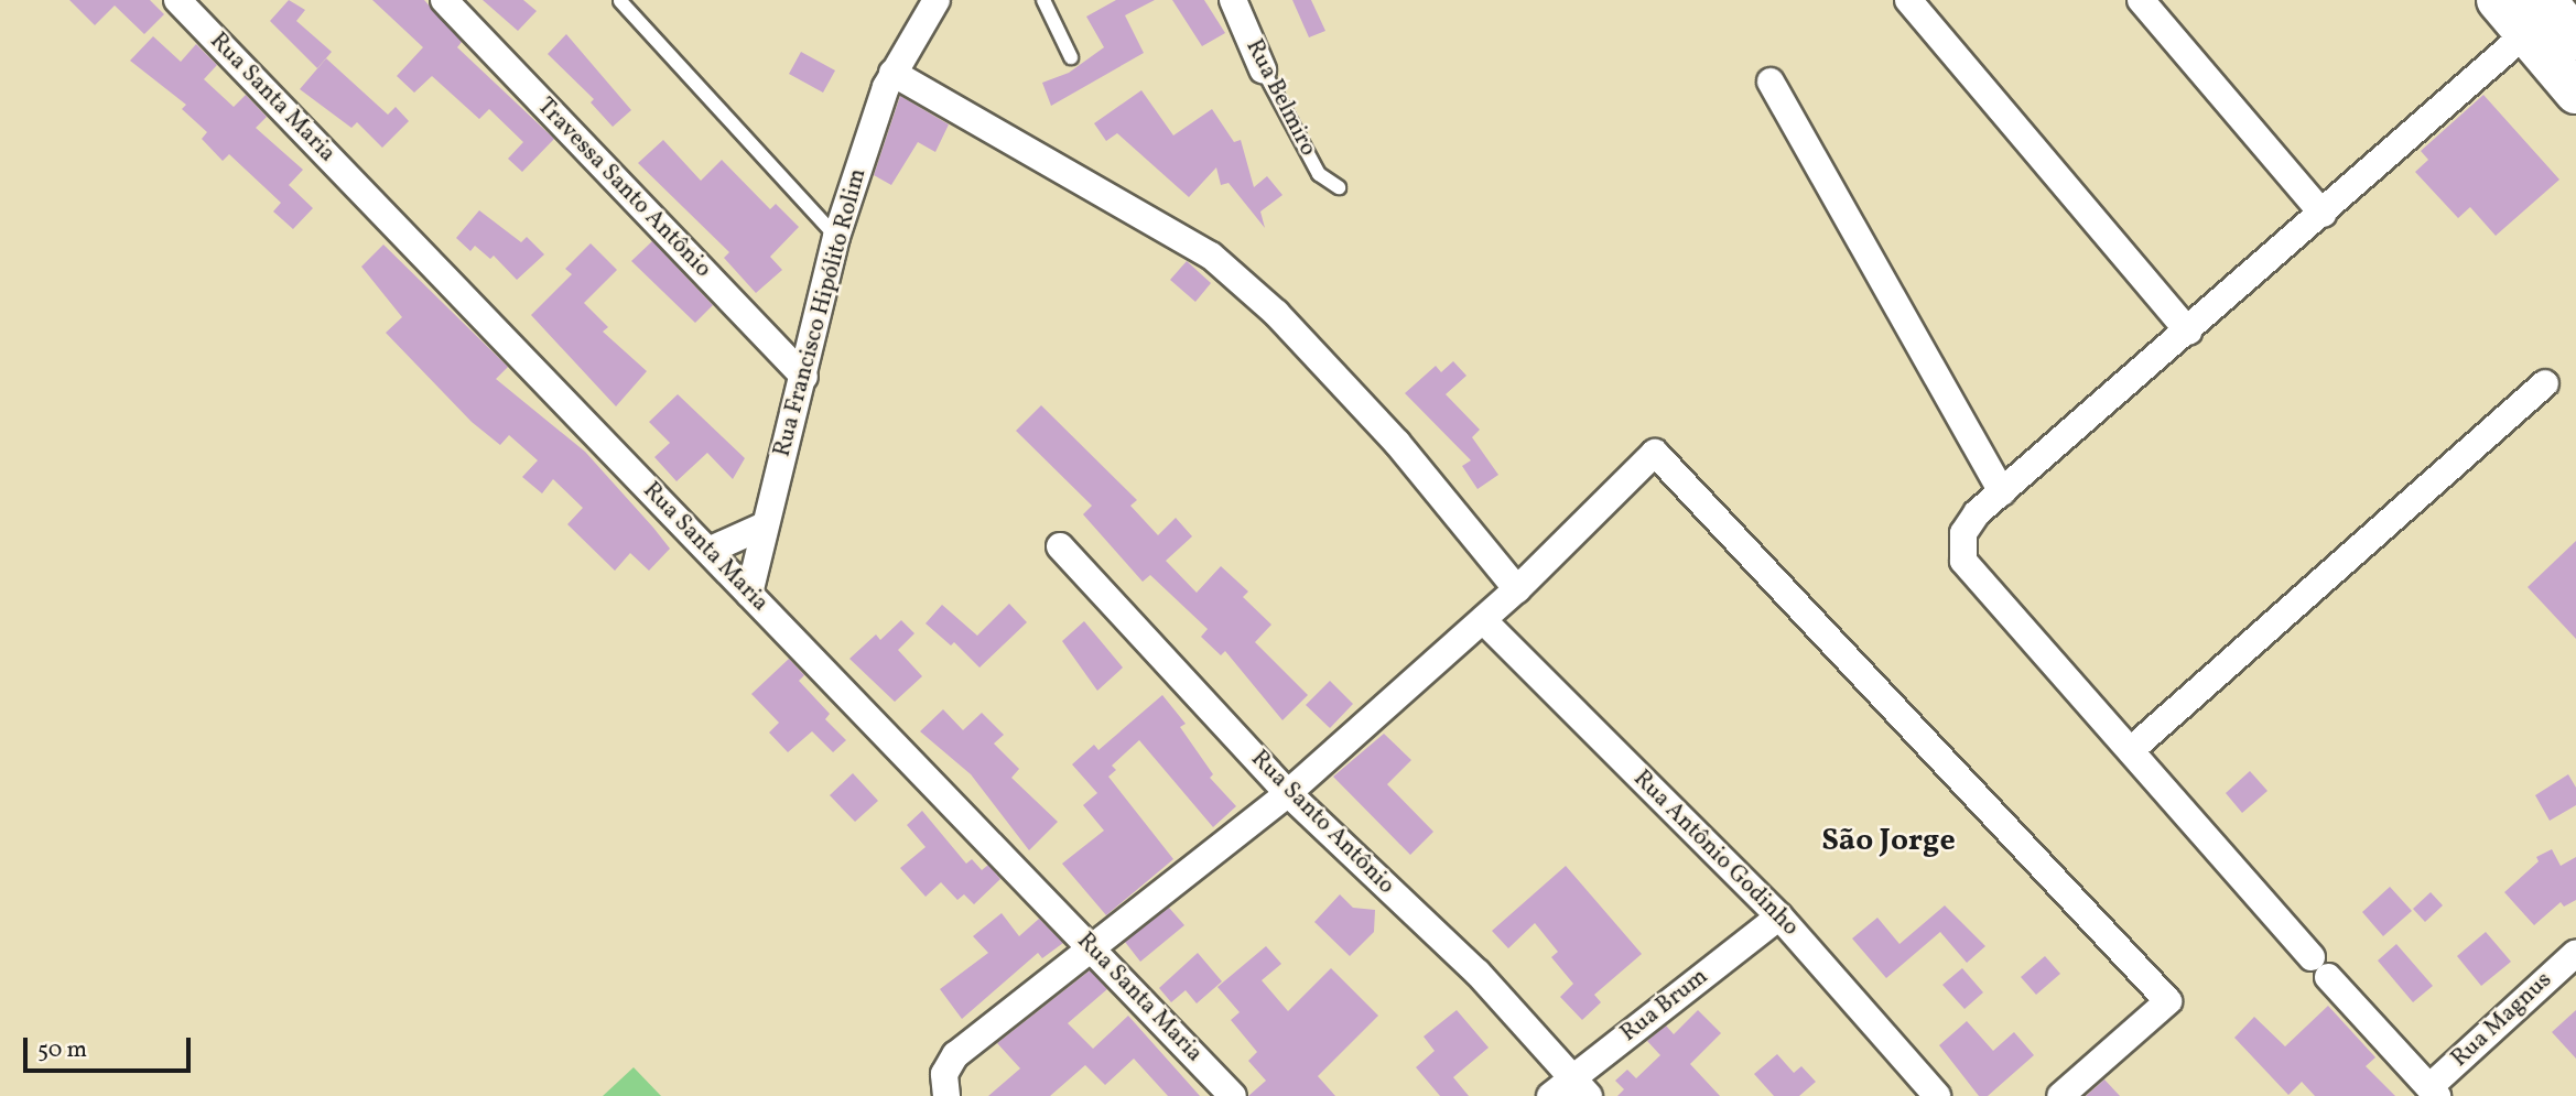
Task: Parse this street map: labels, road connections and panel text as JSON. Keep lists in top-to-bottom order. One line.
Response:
{"streets":{"street":["Rua Santa Maria","Rua Belmiro","Travessa Santo Antônio","Rua Francisco Hipólito Rolim","Rua Santo Antônio","Rua Antônio Godinho","Rua Brum","Rua Magnus"]},"crossings":[["Rua Santa Maria","Rua Francisco Hipólito Rolim"],["Travessa Santo Antônio","Rua Francisco Hipólito Rolim"],["Rua Santo Antônio","Rua Brum"],["Rua Antônio Godinho","Rua Brum"]],"districts":["São Jorge"],"scale_bar":"50 m"}
